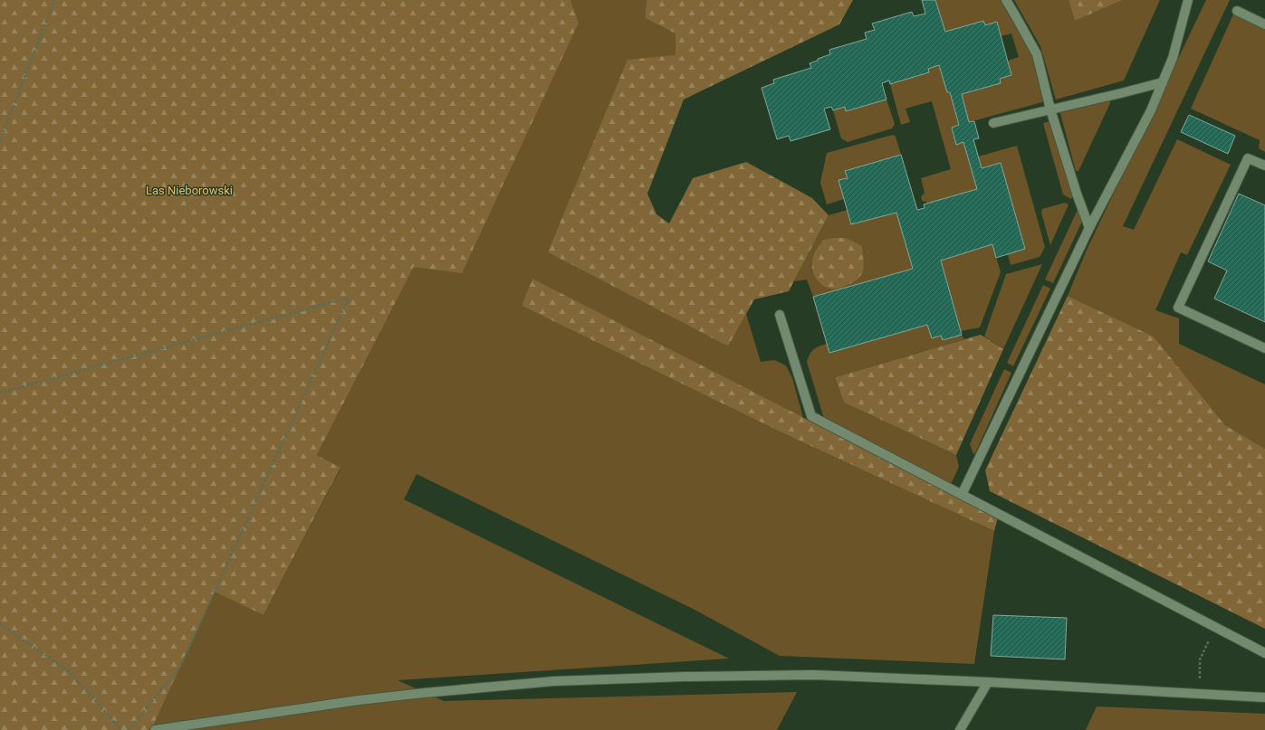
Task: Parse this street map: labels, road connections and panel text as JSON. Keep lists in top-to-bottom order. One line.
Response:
{"parks":["Las Nieborowski"]}
